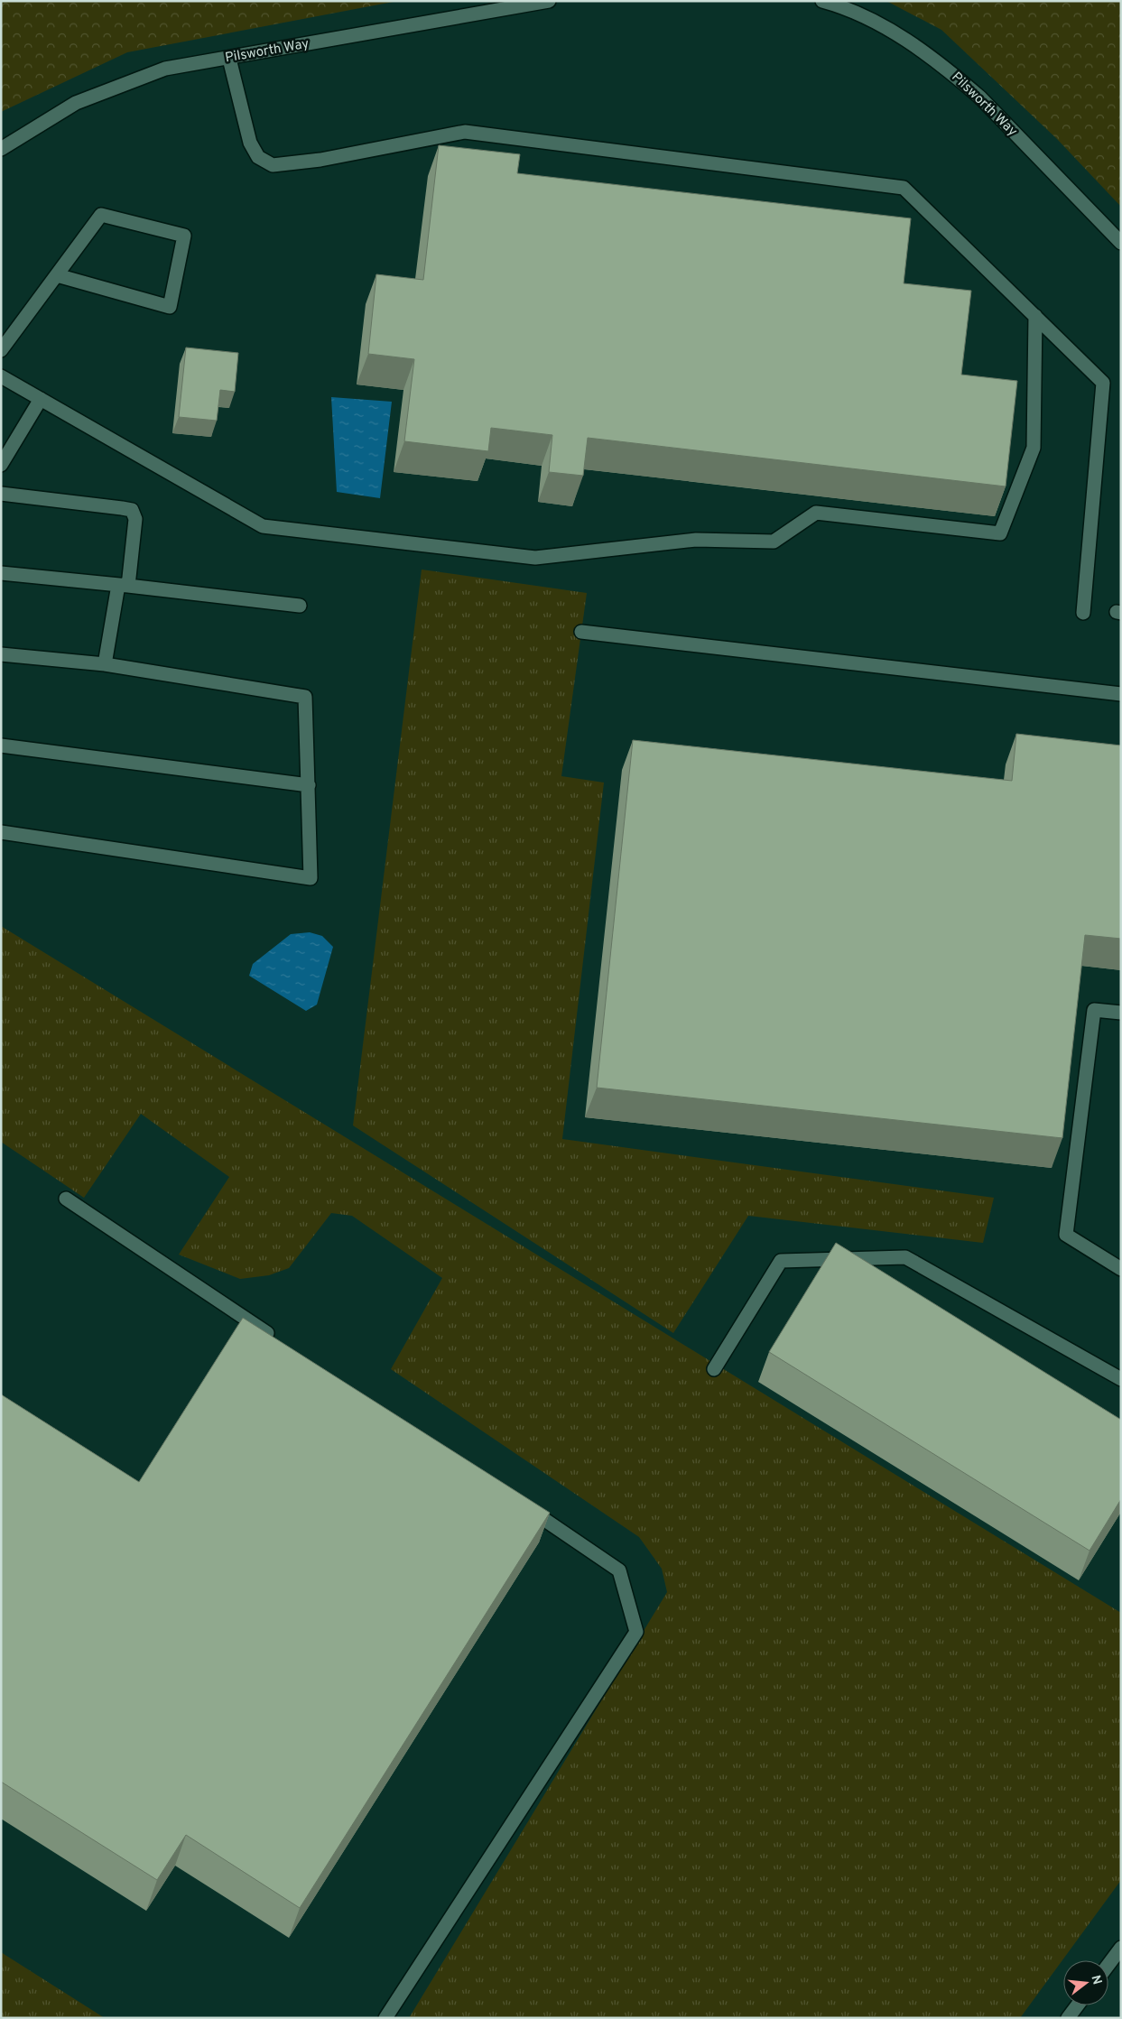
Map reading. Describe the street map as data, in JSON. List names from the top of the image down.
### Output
{
  "streets": {
    "street": ["Pilsworth Way"]
  },
  "north": "right"
}
